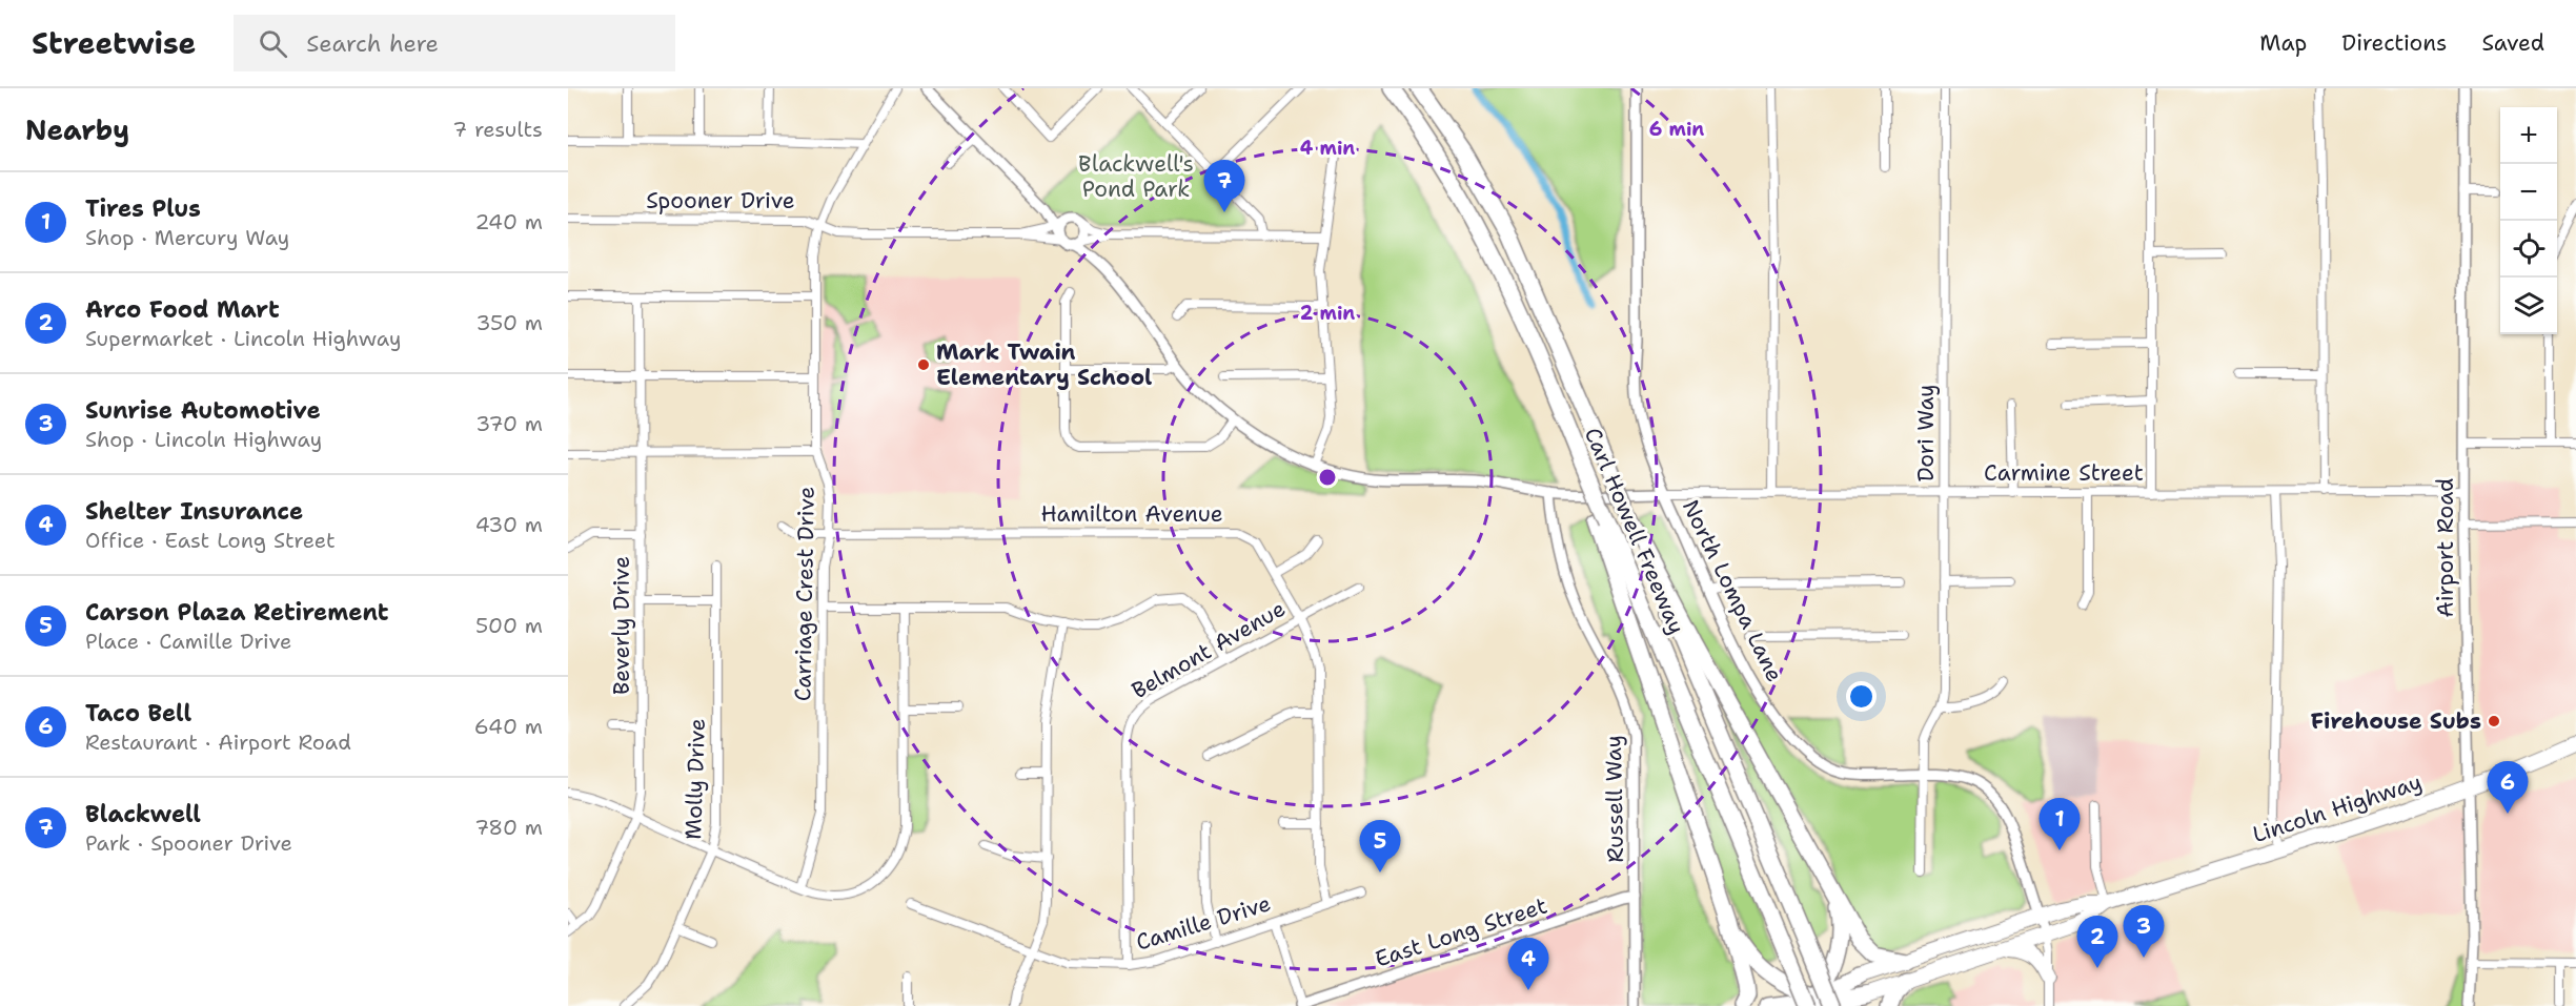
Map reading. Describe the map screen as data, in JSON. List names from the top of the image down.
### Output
{
  "streets": {
    "highway": ["Carl Howell Freeway", "Lincoln Highway"],
    "street": [
      "Spooner Drive",
      "Dori Way",
      "Carmine Street",
      "Hamilton Avenue",
      "Airport Road",
      "North Lompa Lane",
      "Carriage Crest Drive",
      "Beverly Drive",
      "Belmont Avenue",
      "Molly Drive",
      "Russell Way",
      "Camille Drive",
      "East Long Street"
    ]
  },
  "crossings": [
    ["Spooner Drive", "Carriage Crest Drive"],
    ["Dori Way", "Carmine Street"],
    ["Dori Way", "North Lompa Lane"],
    ["Carmine Street", "Airport Road"],
    ["Carmine Street", "North Lompa Lane"],
    ["Hamilton Avenue", "Carriage Crest Drive"],
    ["Hamilton Avenue", "Belmont Avenue"],
    ["Hamilton Avenue", "Camille Drive"],
    ["Airport Road", "Lincoln Highway"],
    ["North Lompa Lane", "Lincoln Highway"],
    ["Belmont Avenue", "Camille Drive"],
    ["Russell Way", "East Long Street"]
  ],
  "parks": ["Blackwell's Pond Park"],
  "places": ["Mark Twain Elementary School", "Firehouse Subs"],
  "page": {
    "header": "Streetwise",
    "search": "Search here",
    "nav": ["Map", "Directions", "Saved"],
    "heading": ["Nearby", "7 results"],
    "map_buttons": ["+", "−"],
    "pins": [
      "7",
      "6",
      "1",
      "5",
      "3",
      "2",
      "4"
    ],
    "list": [
      {
        "mark": "1",
        "name": "Tires Plus",
        "note": "Shop · Mercury Way",
        "value": "240 m"
      },
      {
        "mark": "2",
        "name": "Arco Food Mart",
        "note": "Supermarket · Lincoln Highway",
        "value": "350 m"
      },
      {
        "mark": "3",
        "name": "Sunrise Automotive",
        "note": "Shop · Lincoln Highway",
        "value": "370 m"
      },
      {
        "mark": "4",
        "name": "Shelter Insurance",
        "note": "Office · East Long Street",
        "value": "430 m"
      },
      {
        "mark": "5",
        "name": "Carson Plaza Retirement",
        "note": "Place · Camille Drive",
        "value": "500 m"
      },
      {
        "mark": "6",
        "name": "Taco Bell",
        "note": "Restaurant · Airport Road",
        "value": "640 m"
      },
      {
        "mark": "7",
        "name": "Blackwell",
        "note": "Park · Spooner Drive",
        "value": "780 m"
      }
    ]
  },
  "rings": ["6 min", "4 min", "2 min"]
}
